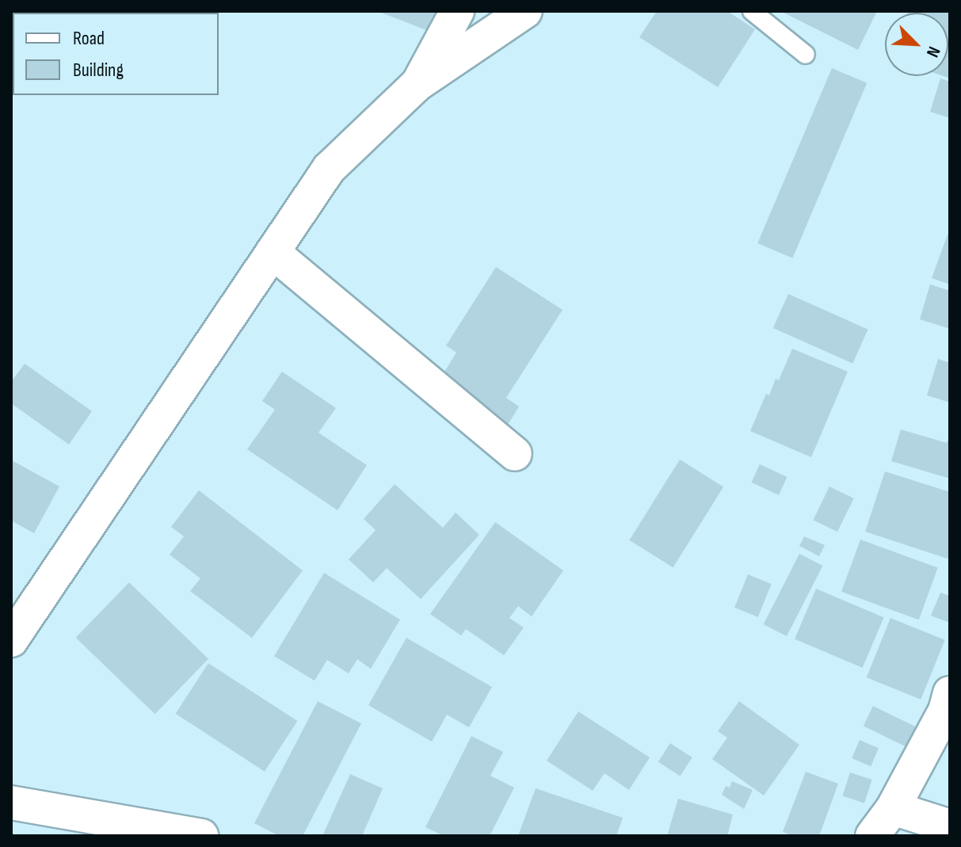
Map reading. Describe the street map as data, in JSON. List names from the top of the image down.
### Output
{
  "legend": ["Road", "Building"],
  "north": "bottom right"
}
